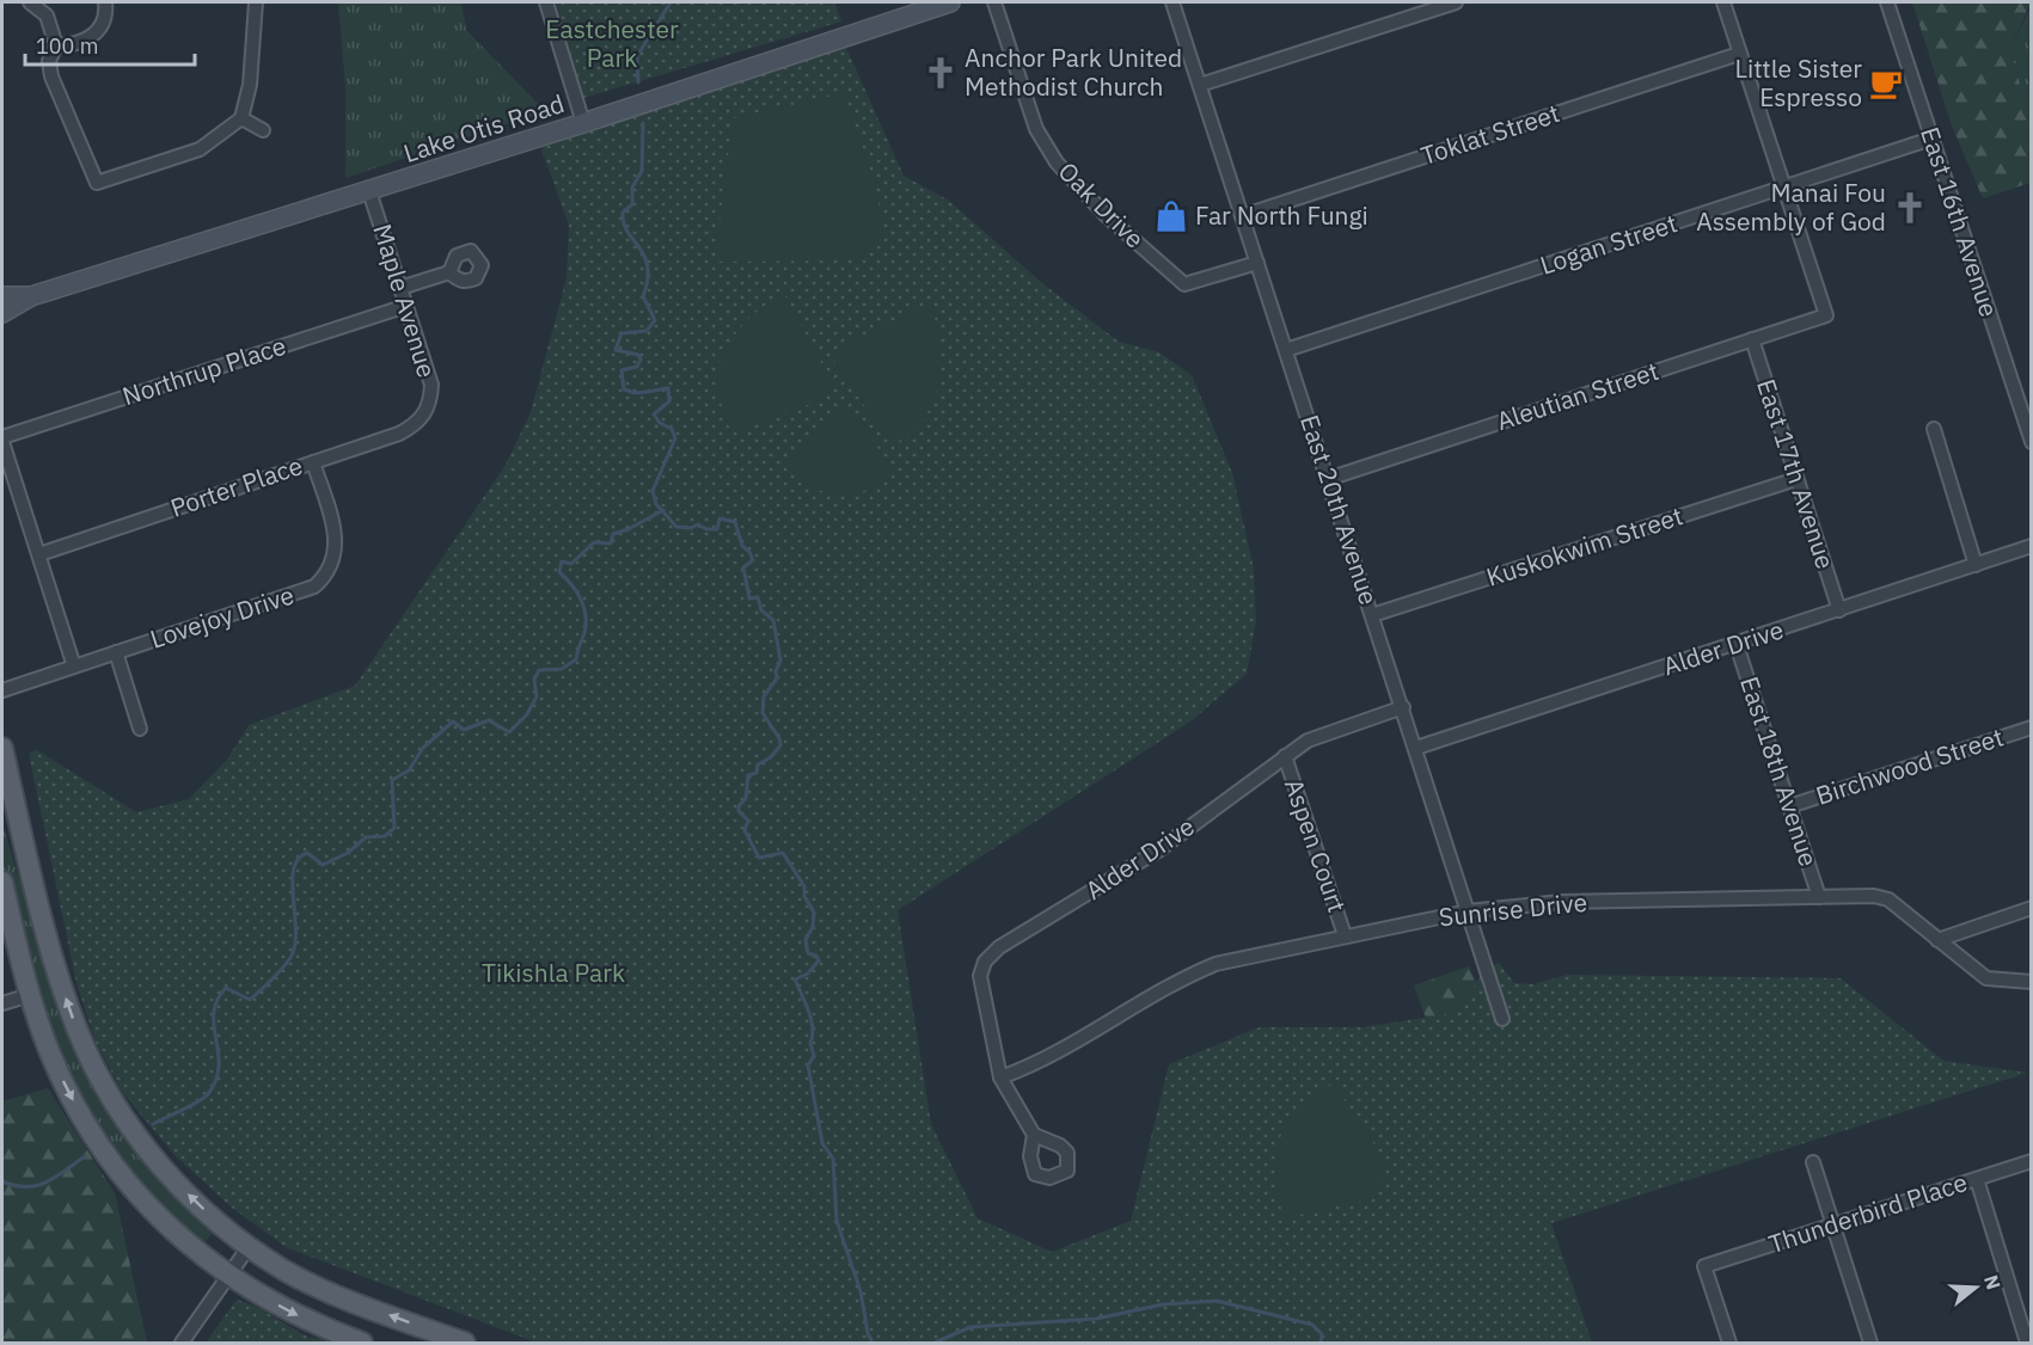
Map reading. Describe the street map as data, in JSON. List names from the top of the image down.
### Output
{
  "streets": {
    "main road": ["Lake Otis Road"],
    "street": [
      "Toklat Street",
      "Oak Drive",
      "East 16th Avenue",
      "Logan Street",
      "Maple Avenue",
      "Northrup Place",
      "Aleutian Street",
      "East 17th Avenue",
      "Porter Place",
      "East 20th Avenue",
      "Kuskokwim Street",
      "Lovejoy Drive",
      "Alder Drive",
      "Birchwood Street",
      "East 18th Avenue",
      "Aspen Court",
      "Sunrise Drive",
      "Thunderbird Place"
    ]
  },
  "crossings": [
    ["Lake Otis Road", "Maple Avenue"],
    ["Toklat Street", "East 20th Avenue"],
    ["Oak Drive", "East 20th Avenue"],
    ["East 16th Avenue", "Logan Street"],
    ["Logan Street", "Aleutian Street"],
    ["Logan Street", "East 20th Avenue"],
    ["Maple Avenue", "Northrup Place"],
    ["Maple Avenue", "Porter Place"],
    ["Aleutian Street", "East 17th Avenue"],
    ["Aleutian Street", "East 20th Avenue"],
    ["East 17th Avenue", "Kuskokwim Street"],
    ["East 17th Avenue", "Alder Drive"],
    ["Porter Place", "Lovejoy Drive"],
    ["East 20th Avenue", "Kuskokwim Street"],
    ["East 20th Avenue", "Alder Drive"],
    ["East 20th Avenue", "Sunrise Drive"],
    ["Alder Drive", "East 18th Avenue"],
    ["Alder Drive", "Aspen Court"],
    ["Alder Drive", "Sunrise Drive"],
    ["Birchwood Street", "East 18th Avenue"],
    ["East 18th Avenue", "Sunrise Drive"],
    ["Aspen Court", "Sunrise Drive"]
  ],
  "parks": ["Eastchester Park", "Tikishla Park"],
  "places": {
    "church": ["Anchor Park United Methodist Church", "Manai Fou Assembly of God"],
    "cafe": ["Little Sister Espresso"],
    "shop": ["Far North Fungi"]
  },
  "scale_bar": "100 m",
  "north": "right"
}
